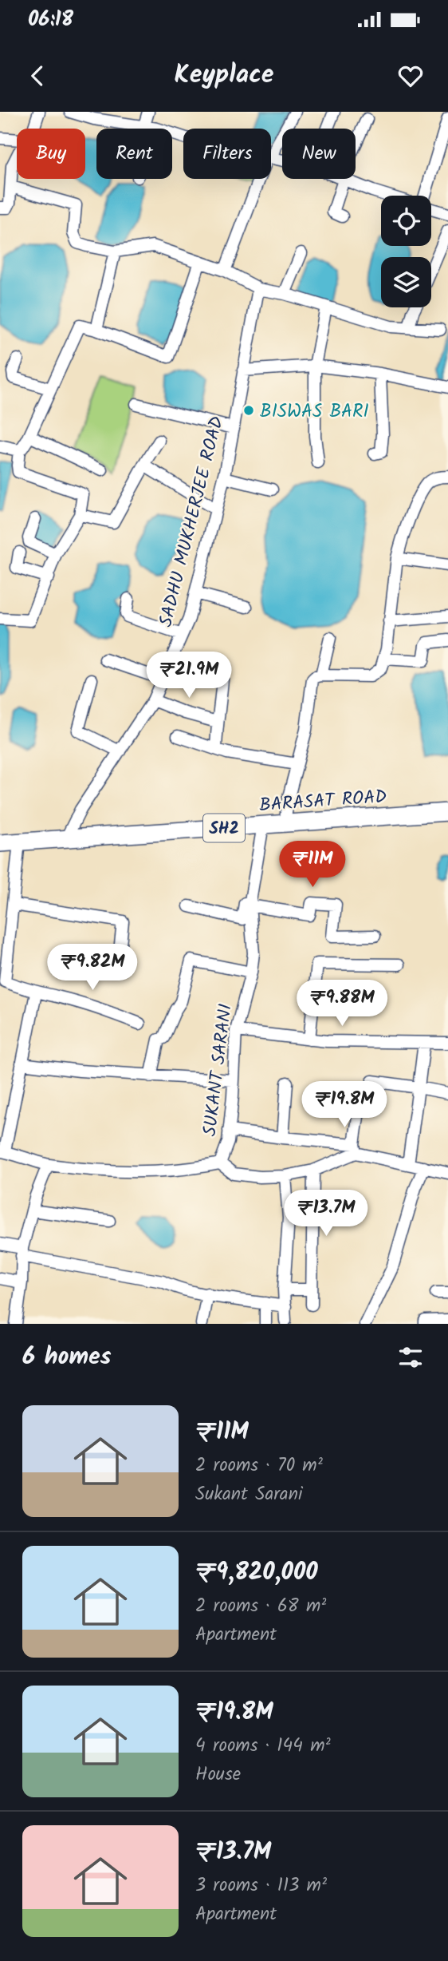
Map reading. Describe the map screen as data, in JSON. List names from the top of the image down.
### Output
{
  "streets": {
    "main road": ["BARASAT ROAD", "SH2"],
    "street": ["SADHU MUKHERJEE ROAD", "SUKANT SARANI"]
  },
  "crossings": [
    ["SADHU MUKHERJEE ROAD", "BARASAT ROAD"],
    ["BARASAT ROAD", "SUKANT SARANI"]
  ],
  "places": ["BISWAS BARI"],
  "page": {
    "status": "06:18",
    "header": "Keyplace",
    "chip": [
      "Buy",
      "Rent",
      "Filters",
      "New"
    ],
    "price": [
      "₹21.9M",
      "₹11M",
      "₹9.82M",
      "₹9.88M",
      "₹19.8M",
      "₹13.7M"
    ],
    "heading": "6 homes",
    "list": [
      {
        "name": "₹11M",
        "note": "2 rooms · 70 m² · Sukant Sarani"
      },
      {
        "name": "₹9,820,000",
        "note": "2 rooms · 68 m² · Apartment"
      },
      {
        "name": "₹19.8M",
        "note": "4 rooms · 144 m² · House"
      },
      {
        "name": "₹13.7M",
        "note": "3 rooms · 113 m² · Apartment"
      }
    ]
  }
}
